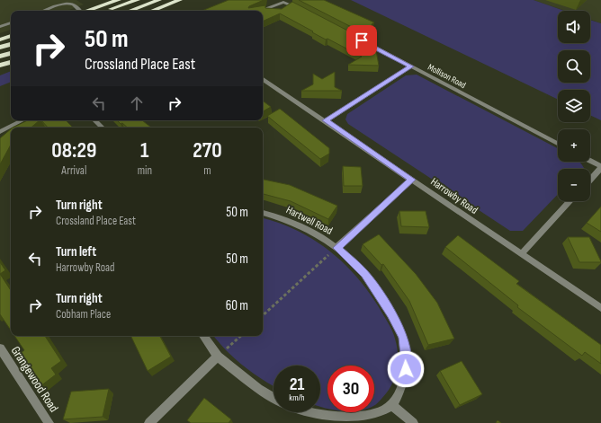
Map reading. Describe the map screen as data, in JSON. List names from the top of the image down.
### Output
{
  "streets": {
    "street": [
      "Mollison Road",
      "Harrowby Road",
      "Hartwell Road",
      "Grangewood Road"
    ]
  },
  "page": {
    "map_buttons": ["+", "−"],
    "turn": ["50 m", "Crossland Place East"],
    "eta": [
      "08:29",
      "Arrival",
      "1",
      "min",
      "270",
      "m"
    ],
    "list": [
      {
        "name": "Turn right",
        "note": "Crossland Place East",
        "value": "50 m"
      },
      {
        "name": "Turn left",
        "note": "Harrowby Road",
        "value": "50 m"
      },
      {
        "name": "Turn right",
        "note": "Cobham Place",
        "value": "60 m"
      }
    ],
    "speed": "21 km/h",
    "limit": "30"
  }
}
